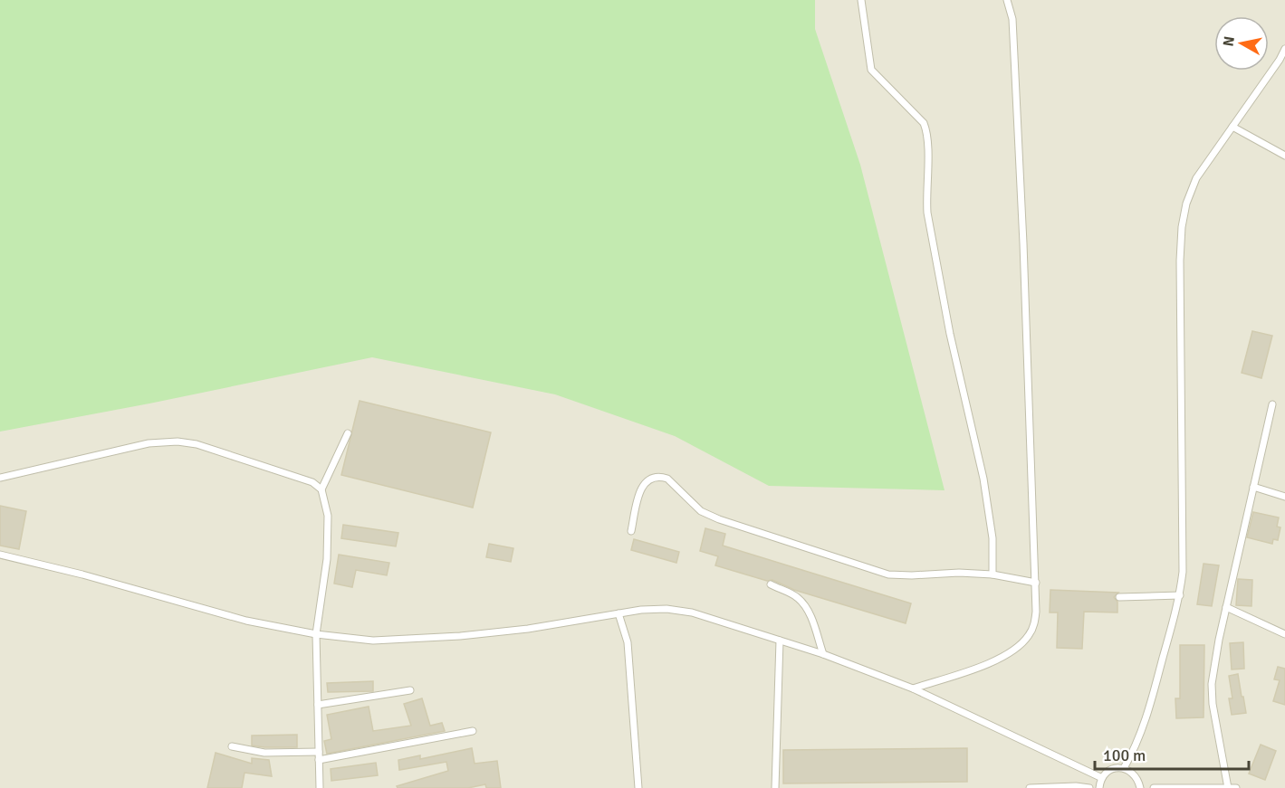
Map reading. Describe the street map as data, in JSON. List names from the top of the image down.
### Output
{
  "scale_bar": "100 m",
  "north": "left"
}
